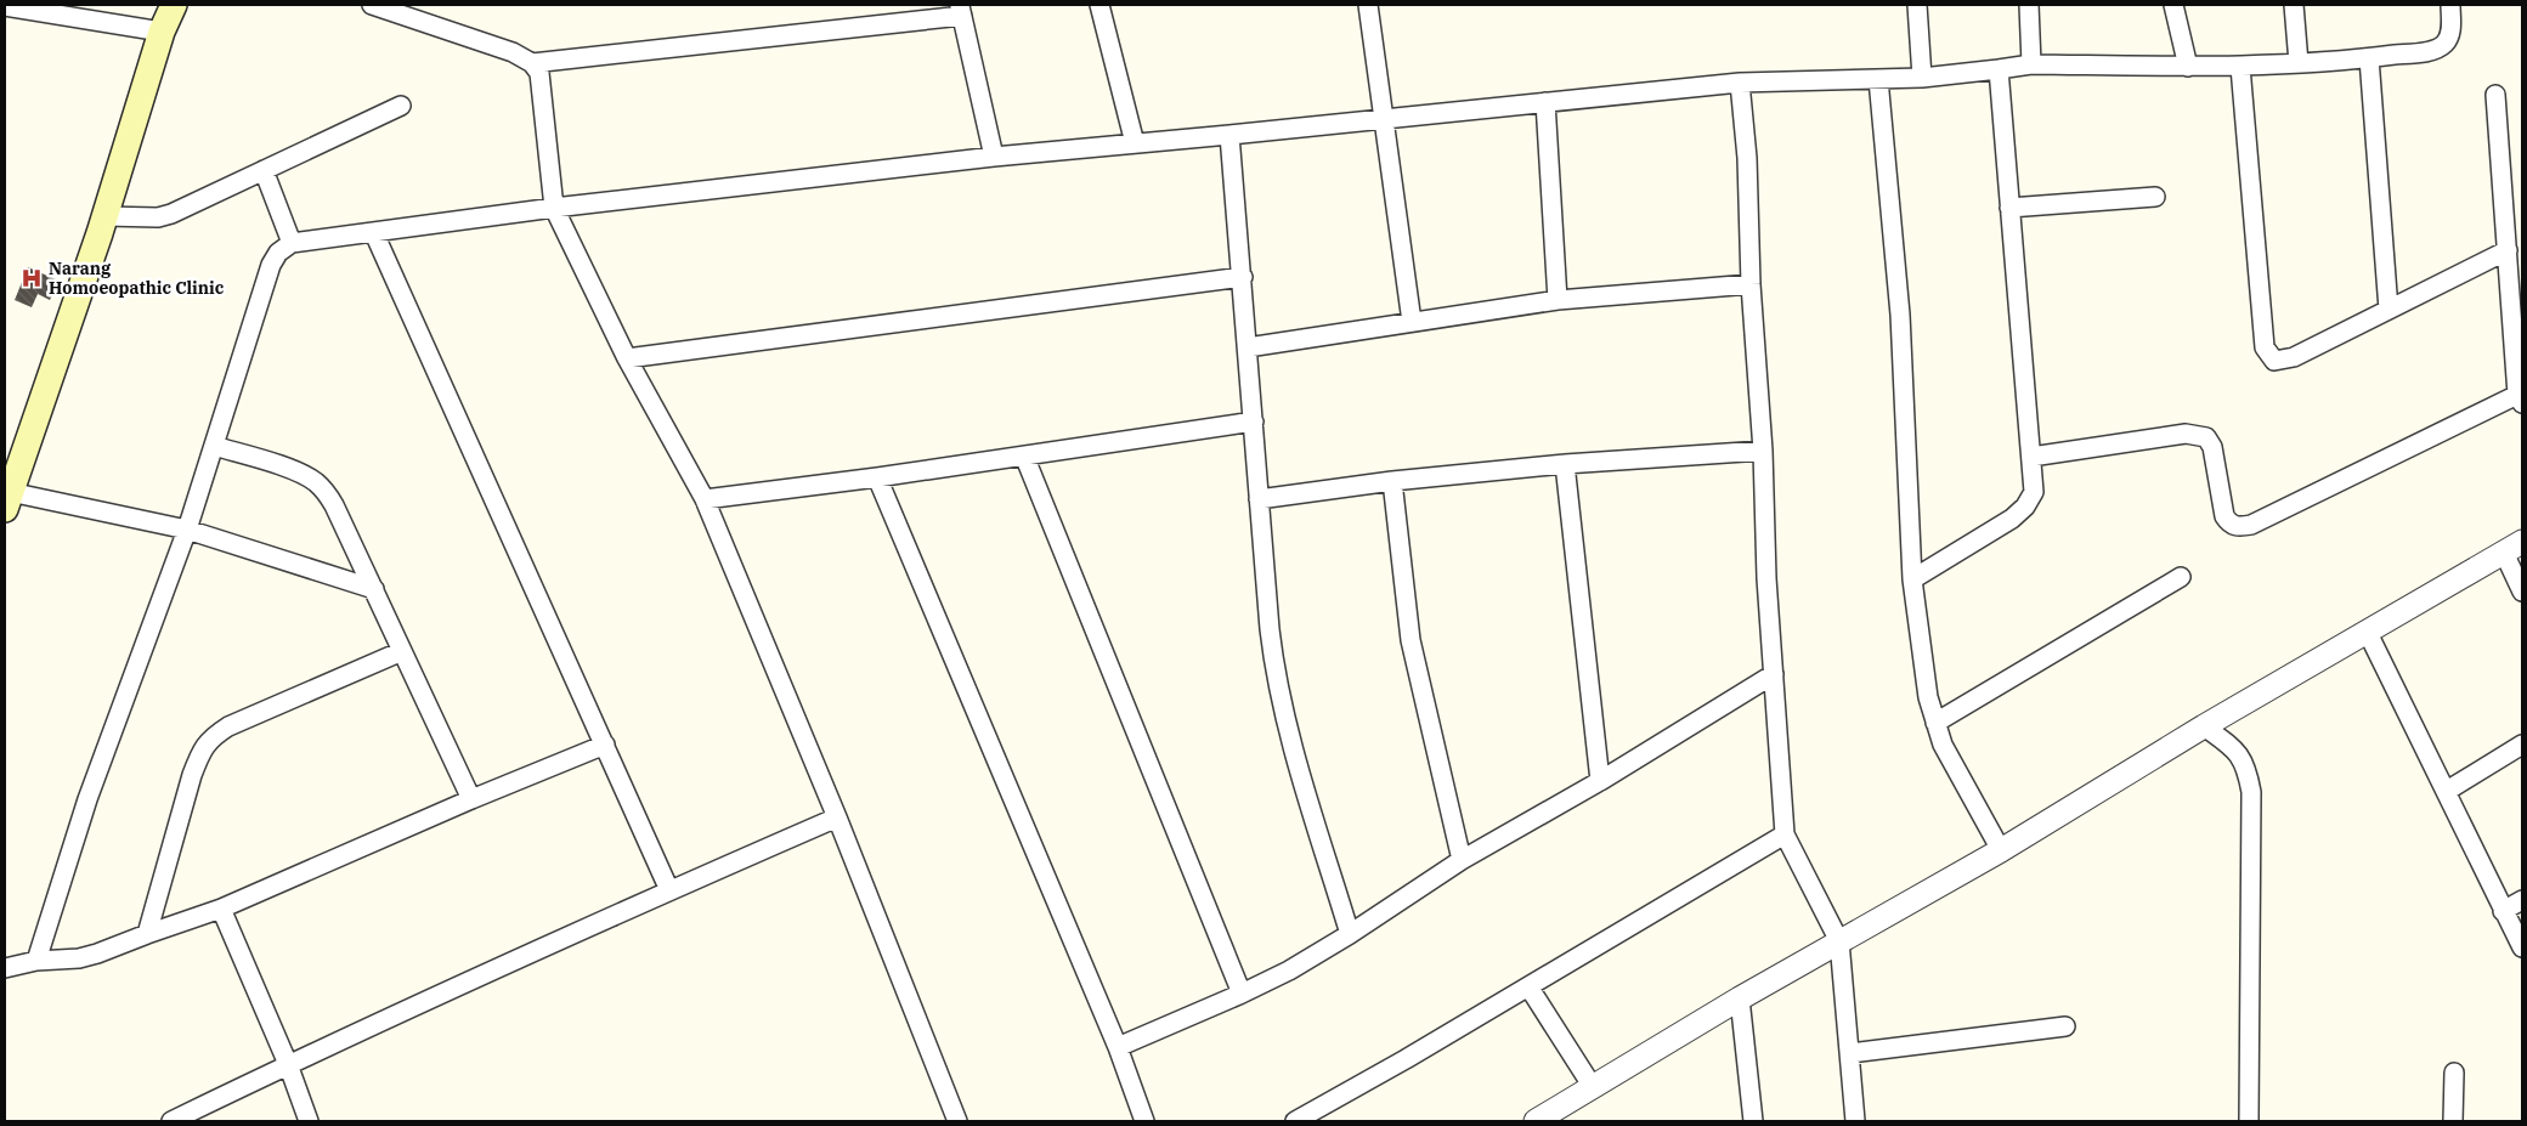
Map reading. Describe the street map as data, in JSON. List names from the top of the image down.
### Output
{
  "places": {
    "hospital": ["Narang Homoeopathic Clinic"]
  }
}
